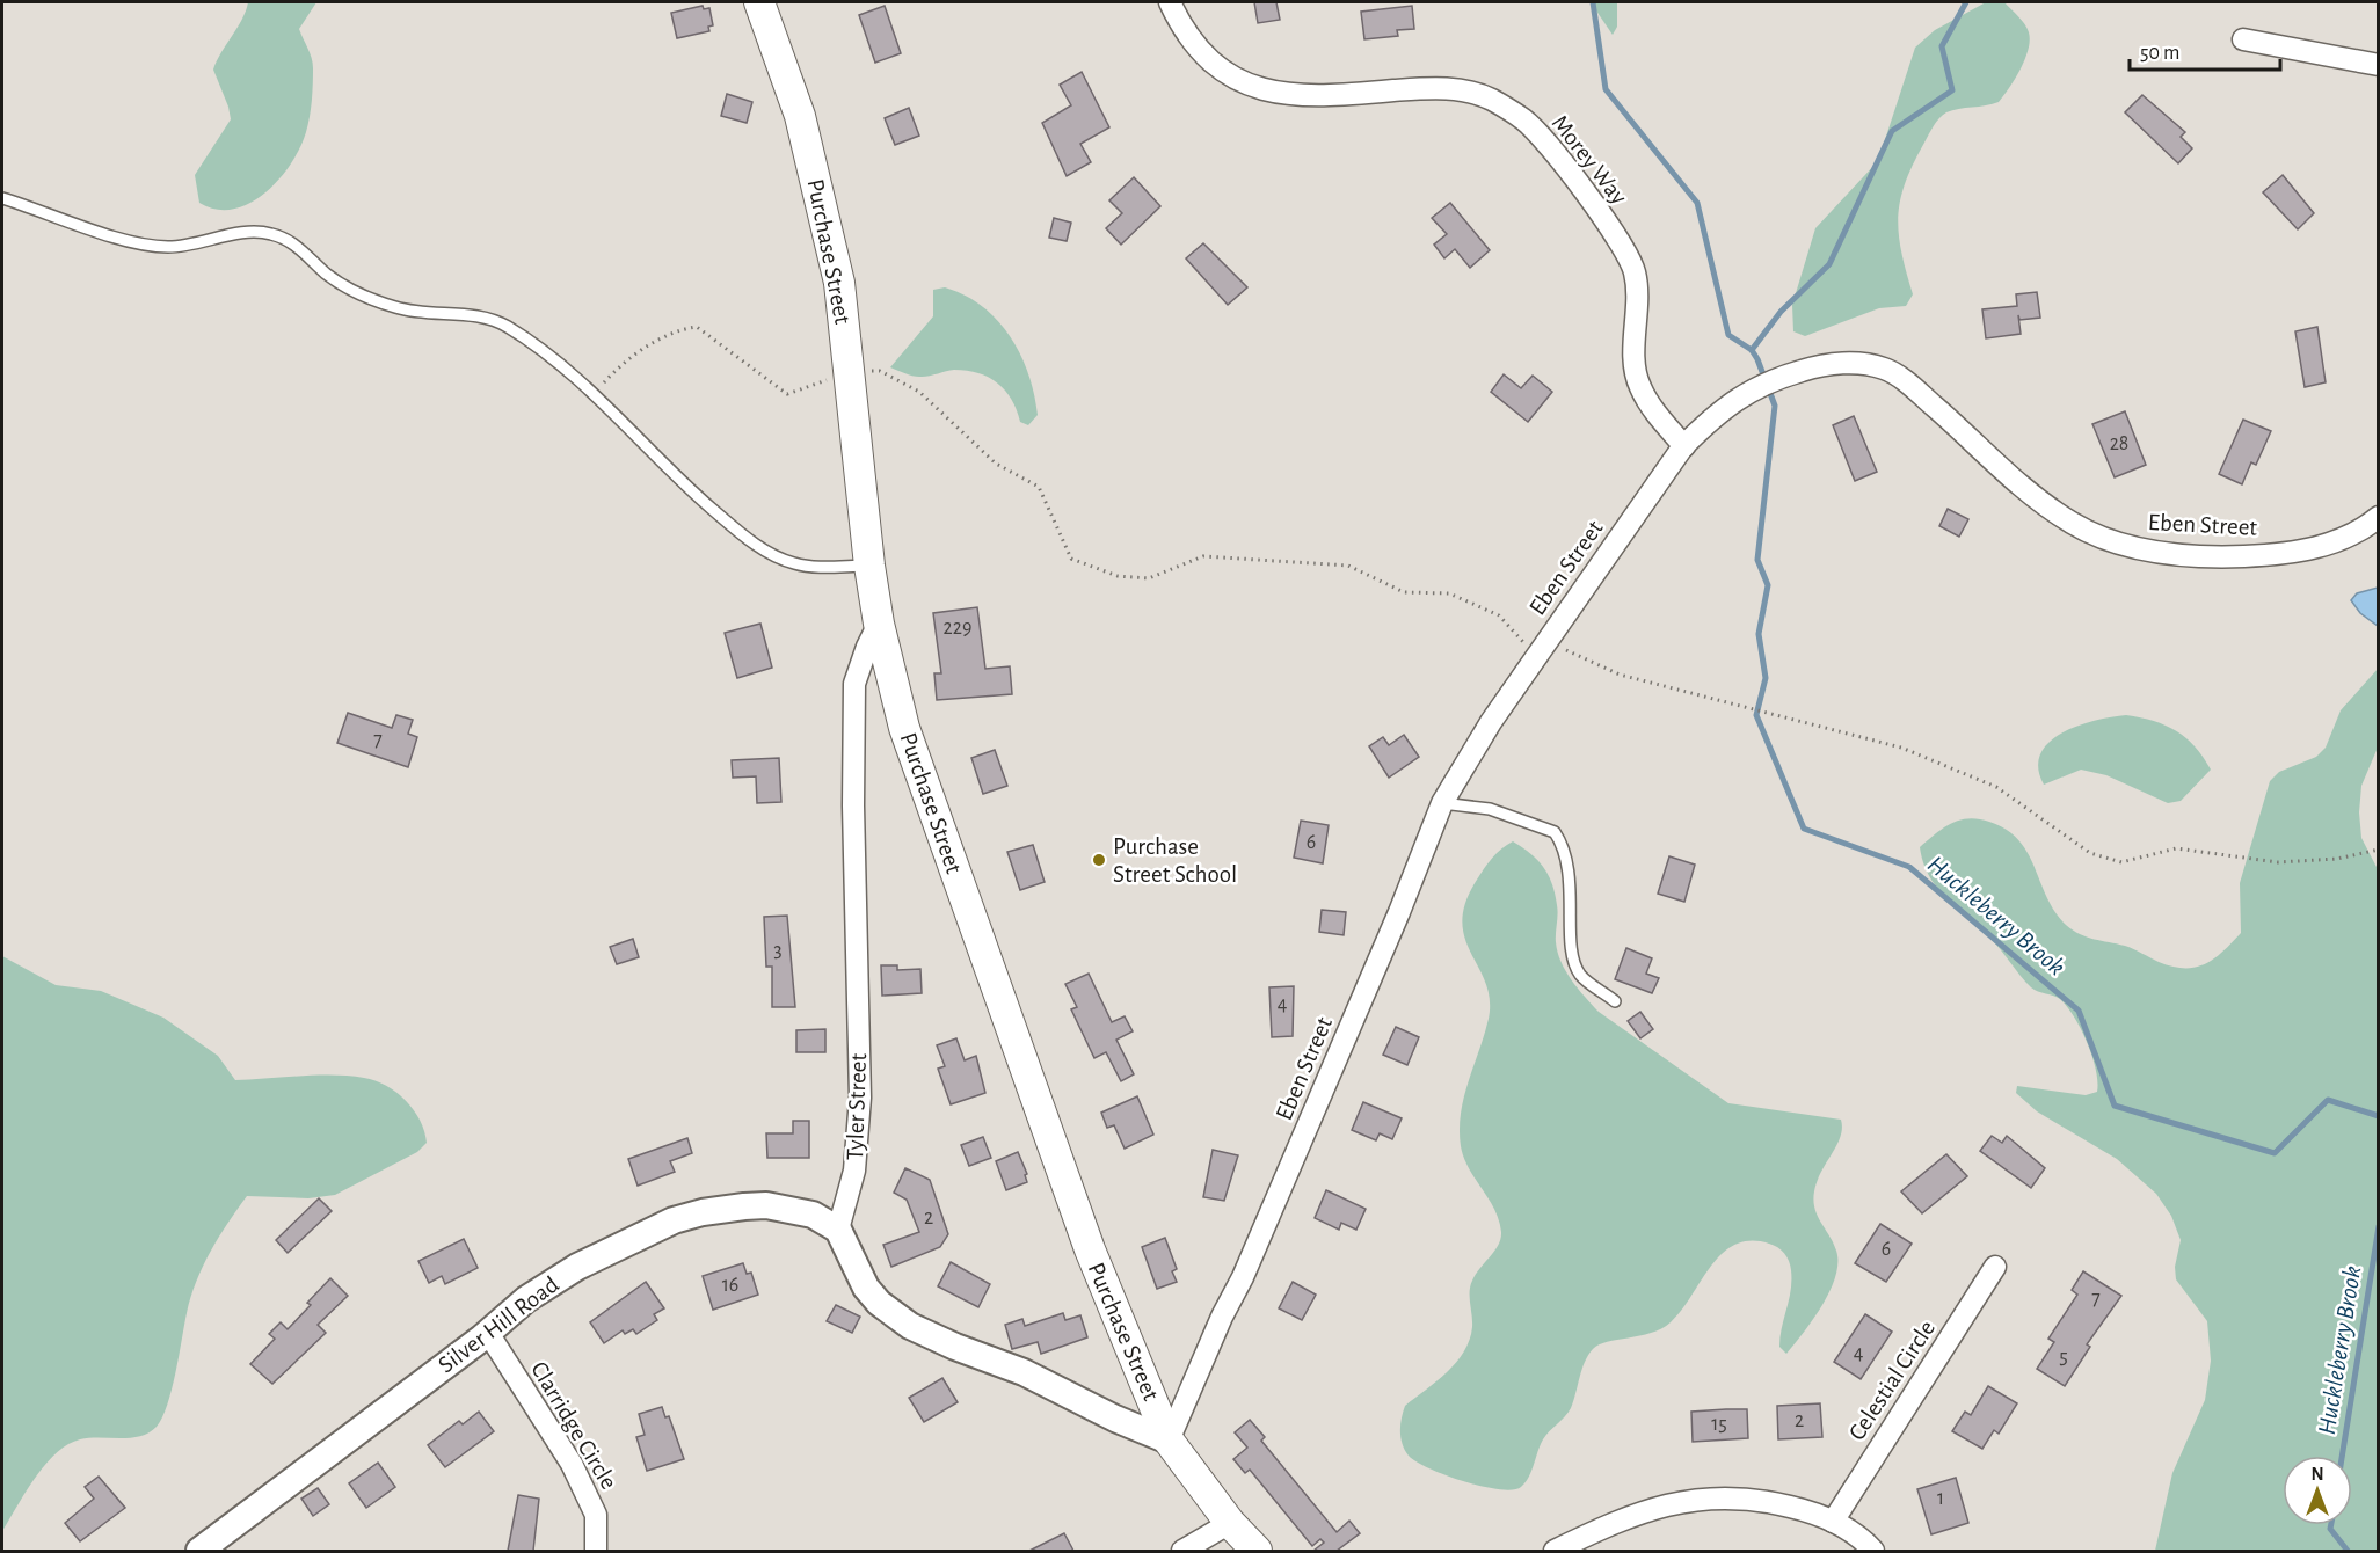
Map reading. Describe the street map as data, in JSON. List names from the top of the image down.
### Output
{
  "streets": {
    "main road": ["Purchase Street"],
    "street": [
      "Morey Way",
      "Eben Street",
      "Tyler Street",
      "Silver Hill Road",
      "Celestial Circle",
      "Clarridge Circle"
    ]
  },
  "crossings": [
    ["Morey Way", "Eben Street"],
    ["Purchase Street", "Eben Street"],
    ["Purchase Street", "Tyler Street"],
    ["Tyler Street", "Silver Hill Road"],
    ["Silver Hill Road", "Clarridge Circle"]
  ],
  "water": ["Huckleberry Brook"],
  "places": ["Purchase Street School"],
  "house_numbers": [
    "28",
    "229",
    "7",
    "6",
    "3",
    "4",
    "2",
    "6",
    "16",
    "7",
    "4",
    "5",
    "2",
    "15",
    "1"
  ],
  "scale_bar": "50 m",
  "north": "top"
}
